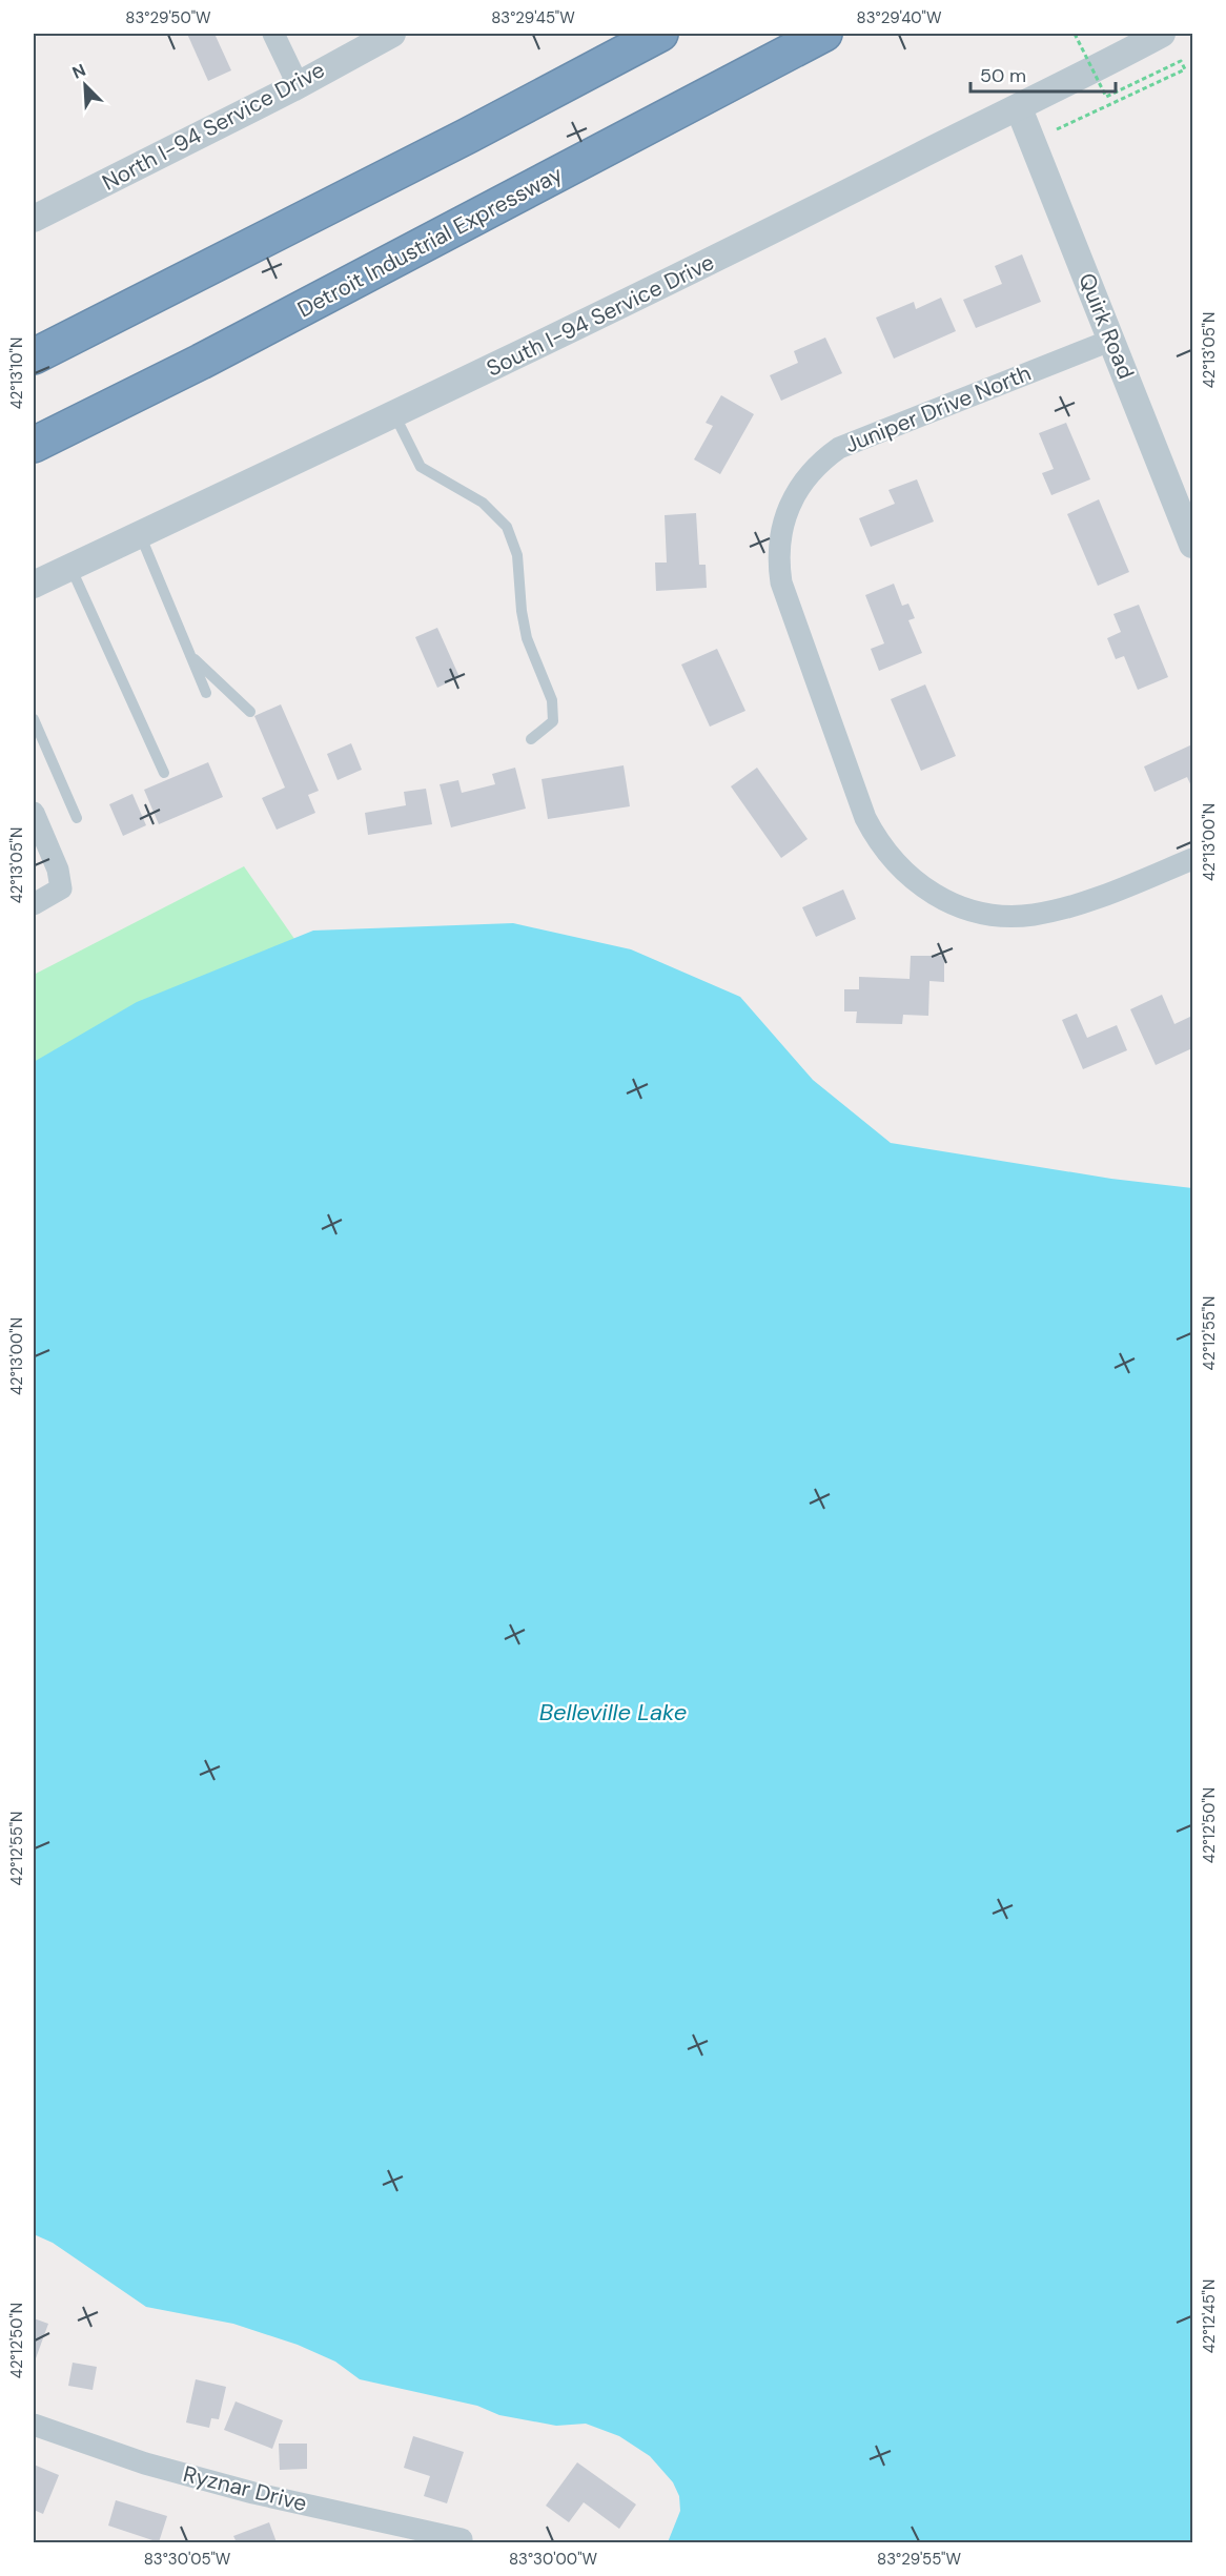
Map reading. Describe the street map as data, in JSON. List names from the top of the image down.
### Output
{
  "streets": {
    "highway": ["Detroit Industrial Expressway"],
    "street": [
      "North I-94 Service Drive",
      "South I-94 Service Drive",
      "Quirk Road",
      "Juniper Drive North",
      "Ryznar Drive"
    ]
  },
  "crossings": [
    ["South I-94 Service Drive", "Quirk Road"],
    ["Quirk Road", "Juniper Drive North"]
  ],
  "water": ["Belleville Lake"],
  "scale_bar": "50 m",
  "north": "top left",
  "coordinates": [
    "83°29'50\"W",
    "83°29'45\"W",
    "83°29'40\"W",
    "42°13'05\"N",
    "42°13'10\"N",
    "42°13'00\"N",
    "42°12'55\"N",
    "42°12'50\"N",
    "42°12'45\"N",
    "83°30'05\"W",
    "83°30'00\"W",
    "83°29'55\"W"
  ]
}
